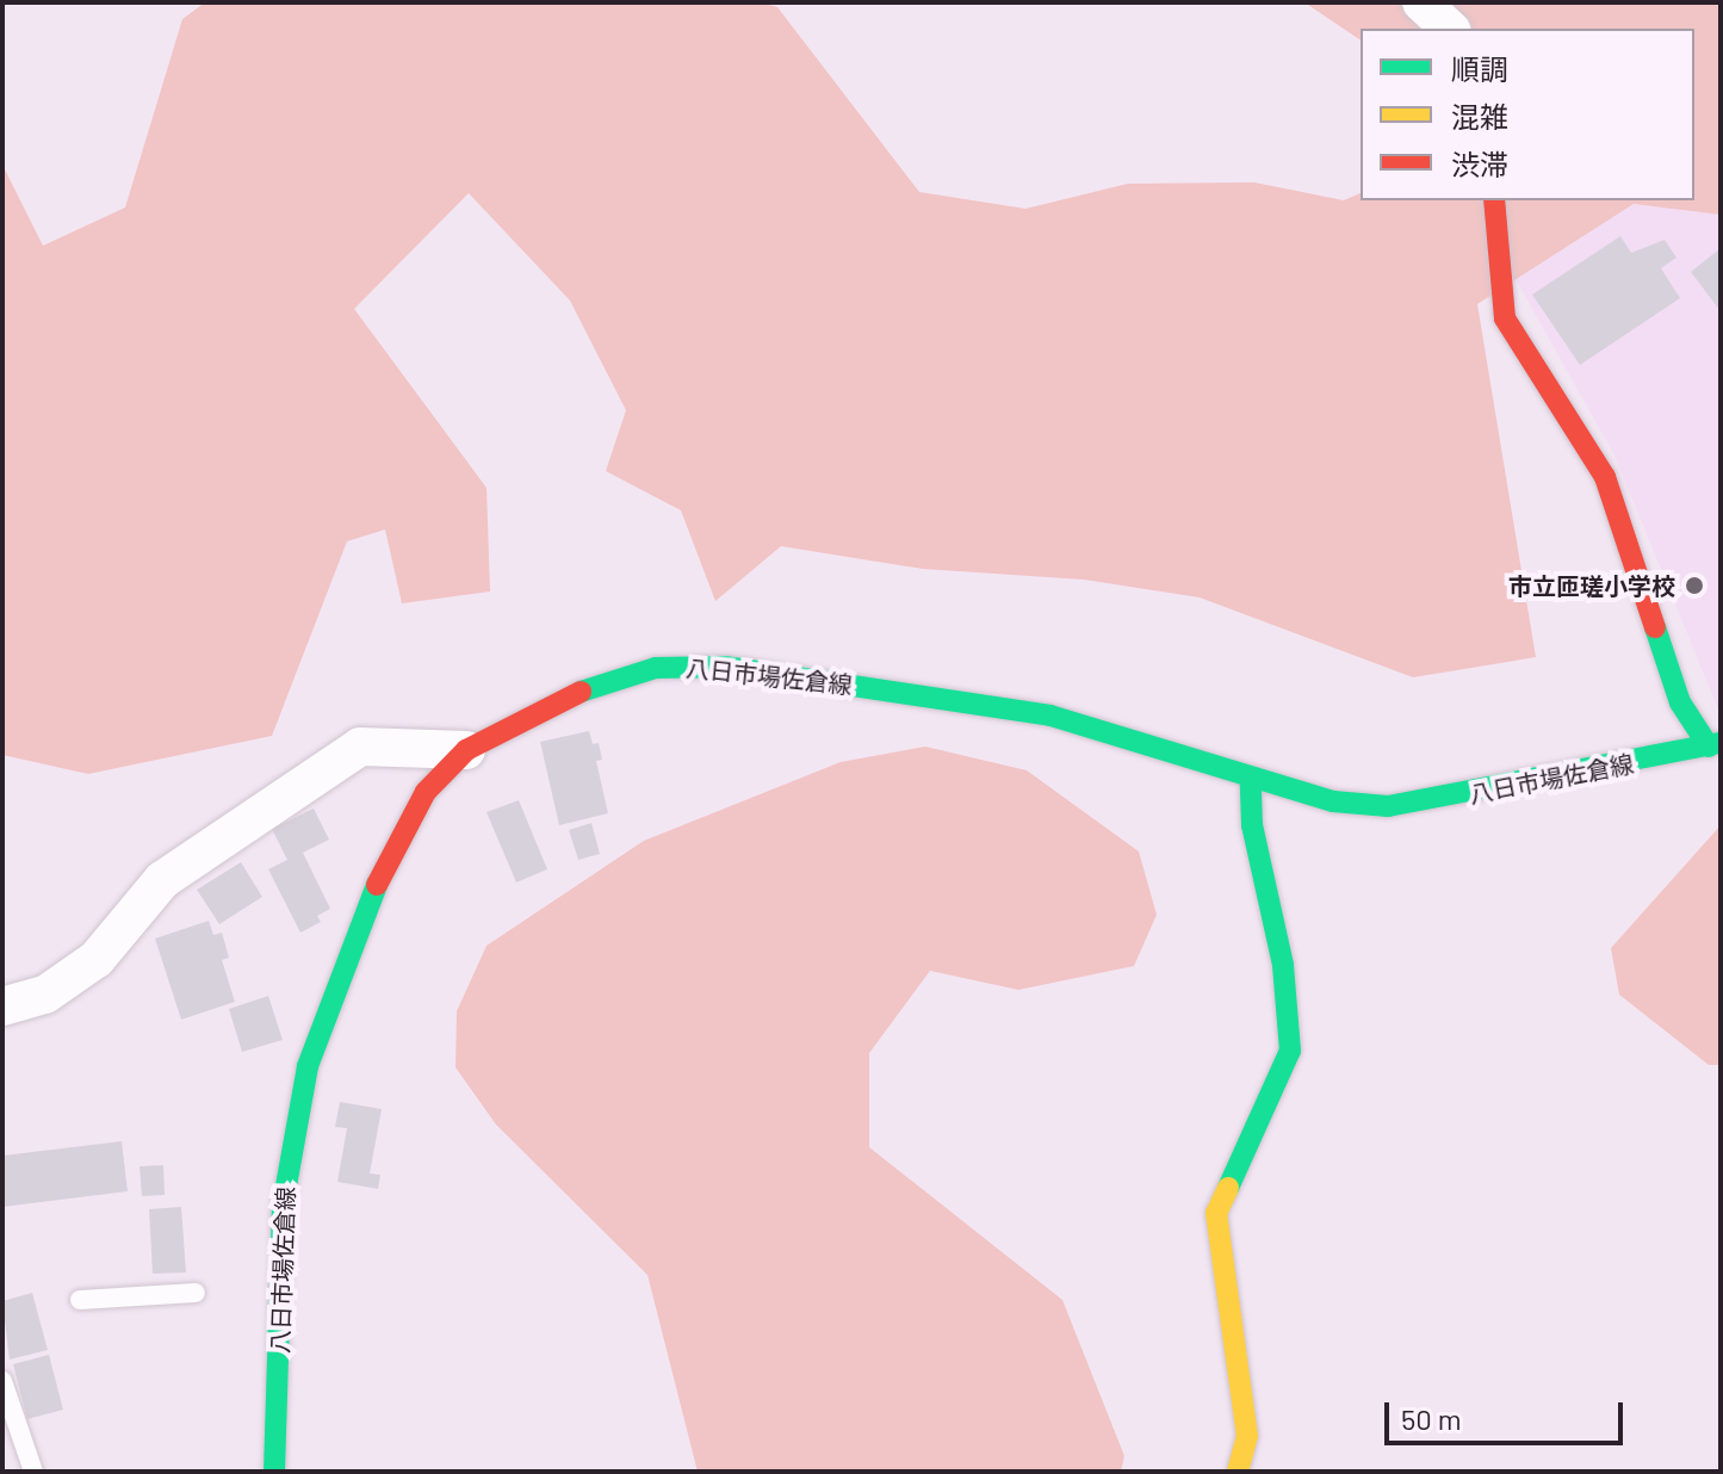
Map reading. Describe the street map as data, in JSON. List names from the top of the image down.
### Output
{
  "streets": {
    "main road": ["八日市場佐倉線"]
  },
  "places": ["市立匝瑳小学校"],
  "legend": ["順調", "混雑", "渋滞"],
  "scale_bar": "50 m"
}
